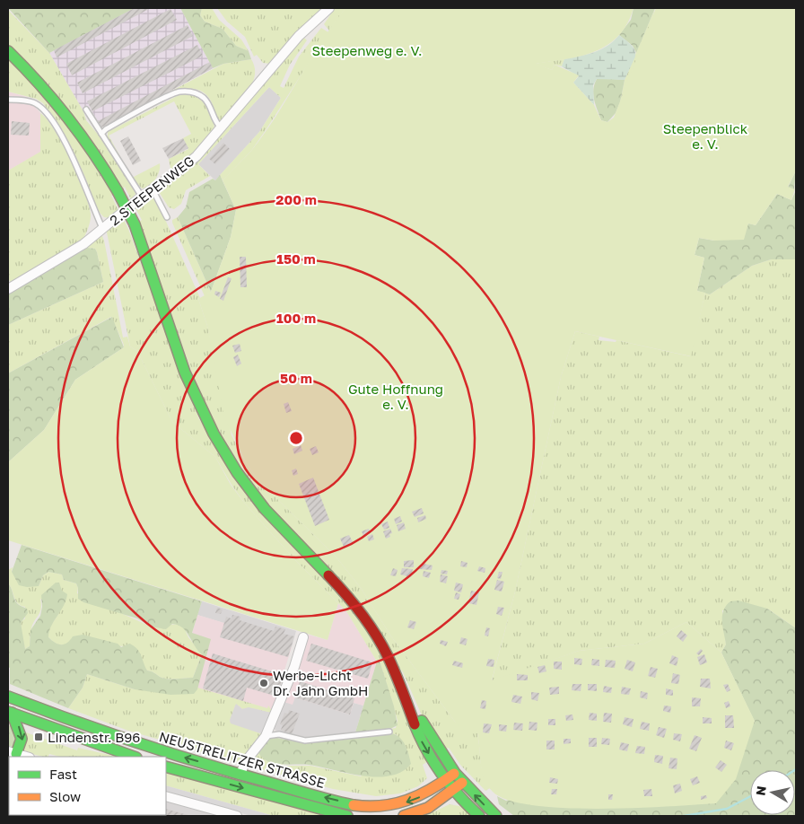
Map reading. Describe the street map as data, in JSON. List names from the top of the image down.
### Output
{
  "streets": {
    "main road": ["NEUSTRELITZER STRASSE"],
    "street": ["2.STEEPENWEG"]
  },
  "parks": ["Steepenweg e. V.", "Steepenblick e. V.", "Gute Hoffnung e. V."],
  "places": {
    "other": ["Werbe-Licht Dr. Jahn GmbH"],
    "transit": ["Lindenstr. B96"]
  },
  "legend": ["Fast", "Slow"],
  "north": "left",
  "rings": [
    "200 m",
    "150 m",
    "100 m",
    "50 m"
  ]
}
